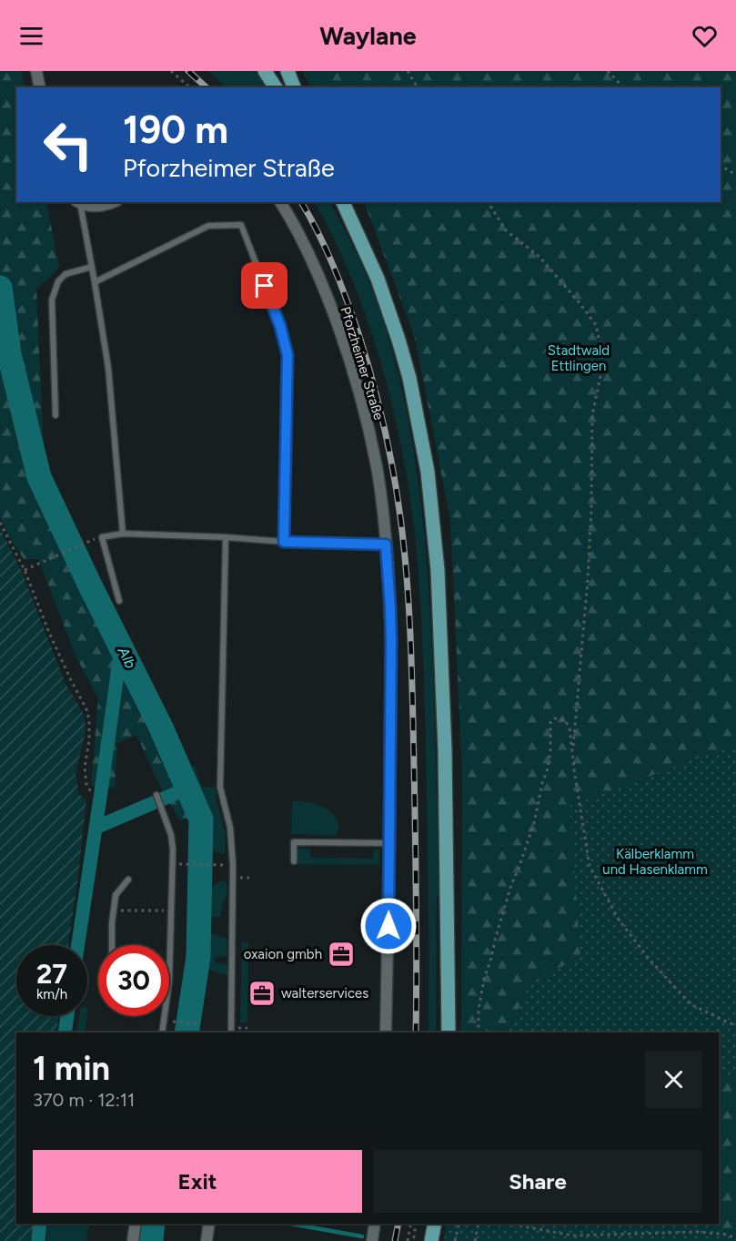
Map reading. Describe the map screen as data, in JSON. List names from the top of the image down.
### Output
{
  "streets": {
    "street": ["Pforzheimer Straße"]
  },
  "water": ["Alb"],
  "parks": ["Stadtwald Ettlingen", "Kälberklamm und Hasenklamm"],
  "places": {
    "office": ["oxaion gmbh", "walterservices"]
  },
  "page": {
    "header": "Waylane",
    "turn": ["190 m", "Pforzheimer Straße"],
    "speed": "27 km/h",
    "limit": "30",
    "heading": ["1 min", "370 m · 12:11"],
    "buttons": ["Exit", "Share"]
  }
}
